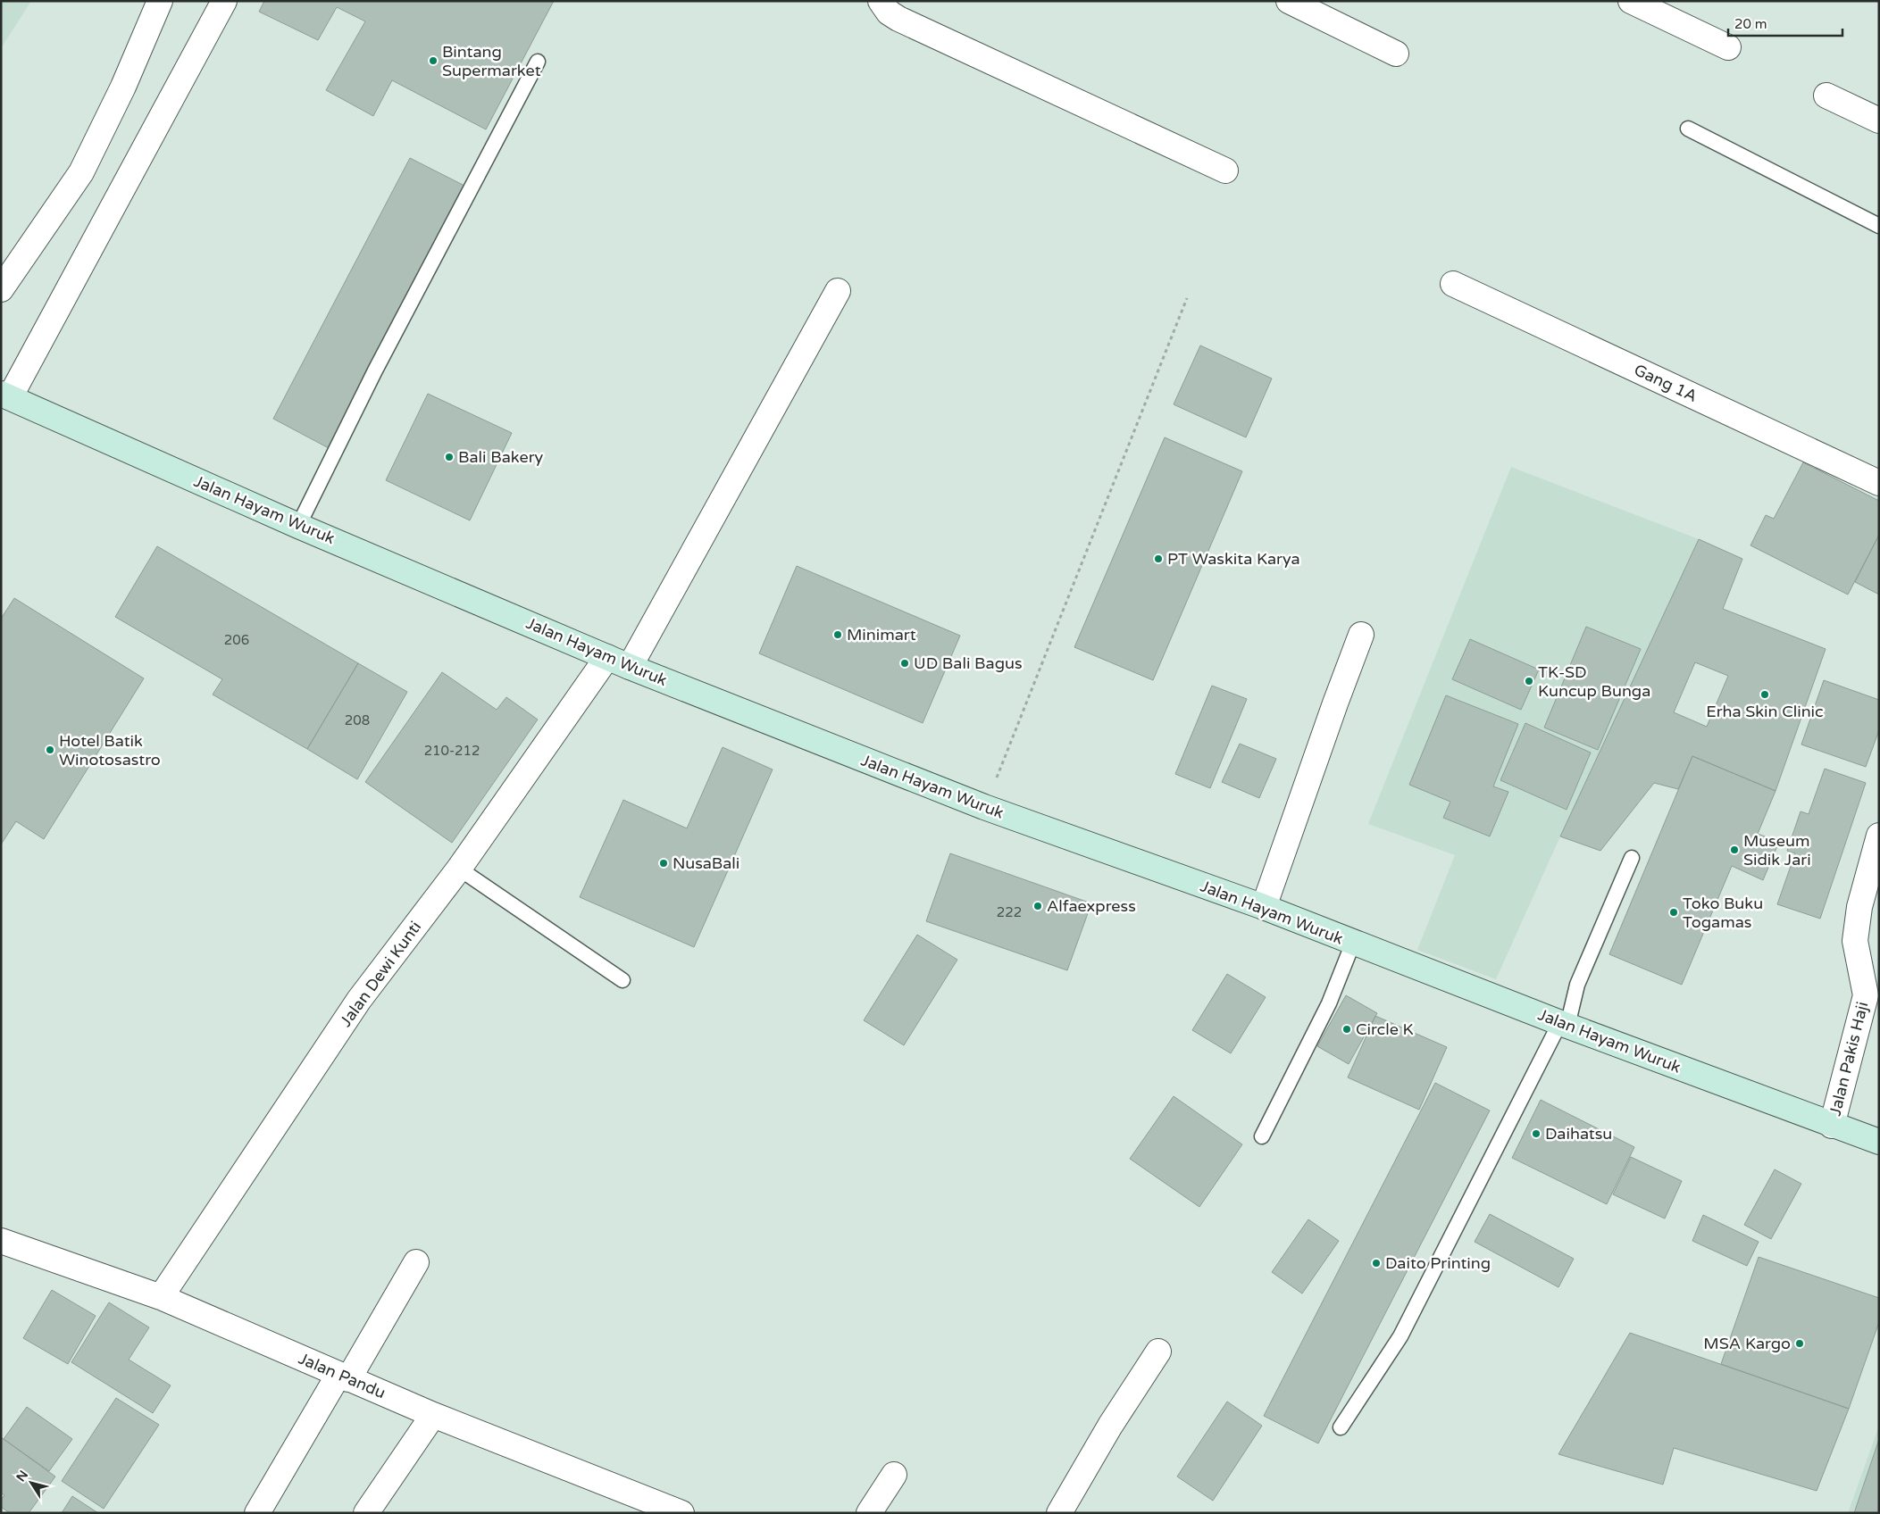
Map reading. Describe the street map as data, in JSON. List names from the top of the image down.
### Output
{
  "streets": {
    "main road": ["Jalan Hayam Wuruk"],
    "street": [
      "Gang 1A",
      "Jalan Dewi Kunti",
      "Jalan Pakis Haji",
      "Jalan Pandu"
    ]
  },
  "crossings": [
    ["Jalan Hayam Wuruk", "Jalan Dewi Kunti"],
    ["Jalan Hayam Wuruk", "Jalan Pakis Haji"],
    ["Jalan Dewi Kunti", "Jalan Pandu"]
  ],
  "places": [
    "Bintang Supermarket",
    "Bali Bakery",
    "PT Waskita Karya",
    "Minimart",
    "UD Bali Bagus",
    "TK-SD Kuncup Bunga",
    "Erha Skin Clinic",
    "Hotel Batik Winotosastro",
    "Museum Sidik Jari",
    "NusaBali",
    "Alfaexpress",
    "Toko Buku Togamas",
    "Circle K",
    "Daihatsu",
    "Daito Printing",
    "MSA Kargo"
  ],
  "house_numbers": [
    "206",
    "208",
    "210-212",
    "222"
  ],
  "scale_bar": "20 m",
  "north": "top left"
}
